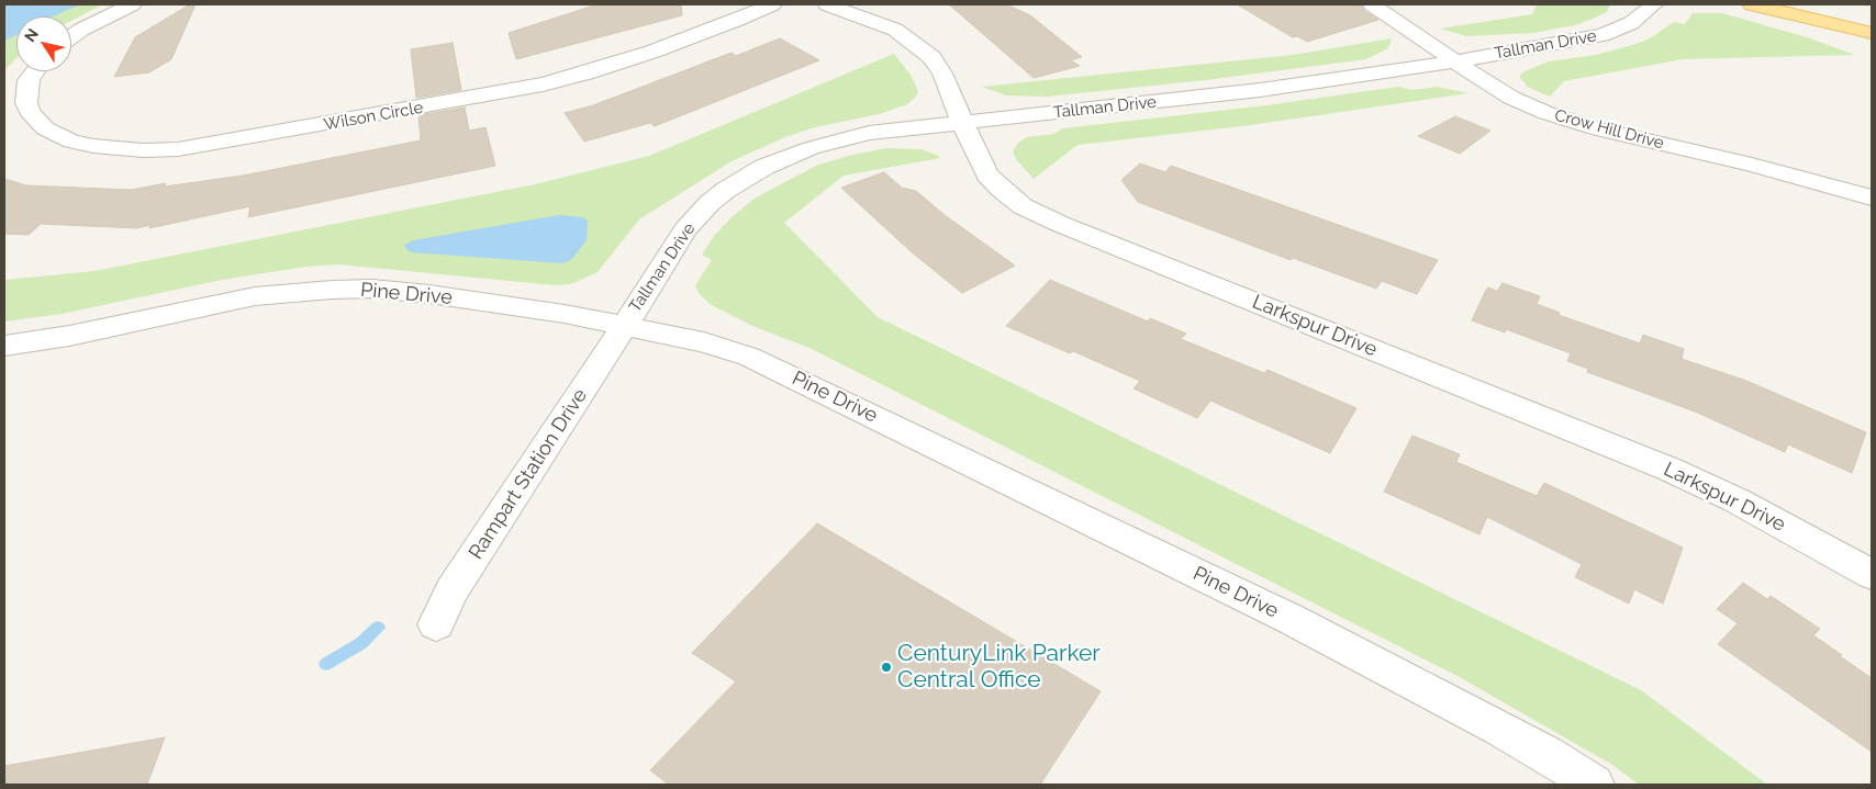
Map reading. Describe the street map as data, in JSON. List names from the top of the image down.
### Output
{
  "streets": {
    "street": [
      "Tallman Drive",
      "Wilson Circle",
      "Crow Hill Drive",
      "Pine Drive",
      "Larkspur Drive",
      "Rampart Station Drive"
    ]
  },
  "crossings": [
    ["Tallman Drive", "Crow Hill Drive"],
    ["Tallman Drive", "Pine Drive"],
    ["Tallman Drive", "Larkspur Drive"],
    ["Tallman Drive", "Rampart Station Drive"],
    ["Pine Drive", "Rampart Station Drive"]
  ],
  "places": ["CenturyLink Parker Central Office"],
  "north": "top left"
}
